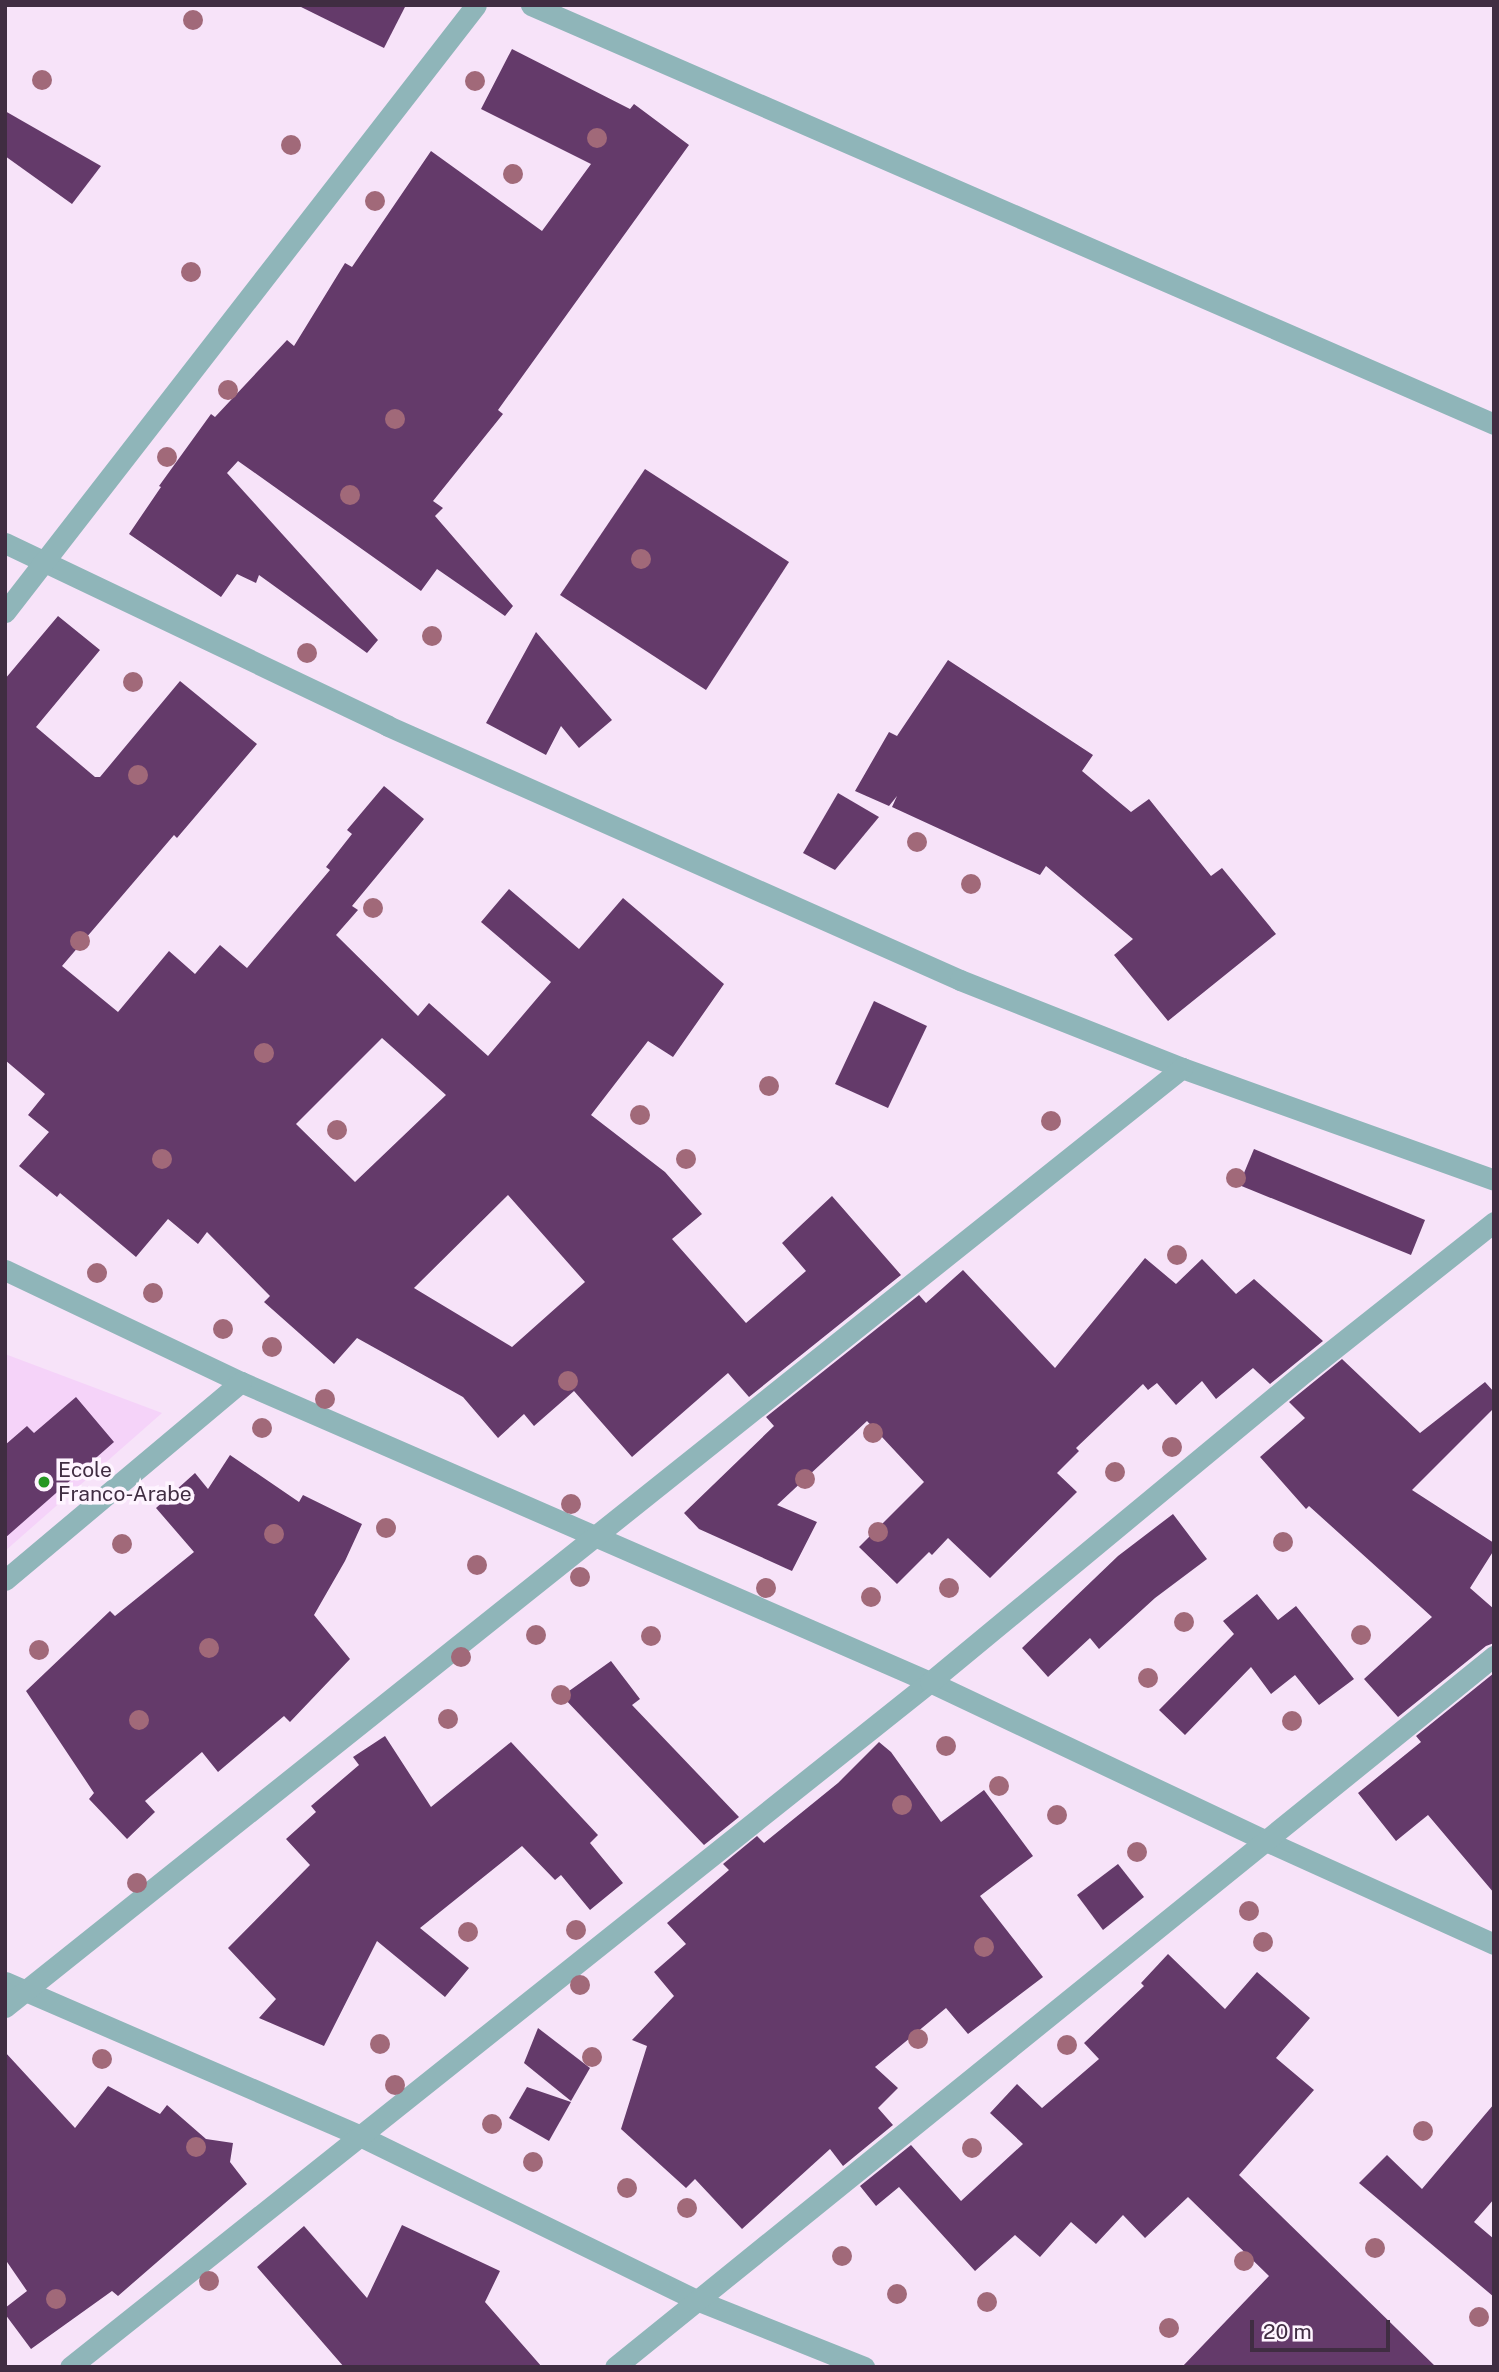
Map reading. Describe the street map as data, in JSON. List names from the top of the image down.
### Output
{
  "places": ["Ecole Franco-Arabe"],
  "scale_bar": "20 m"
}
